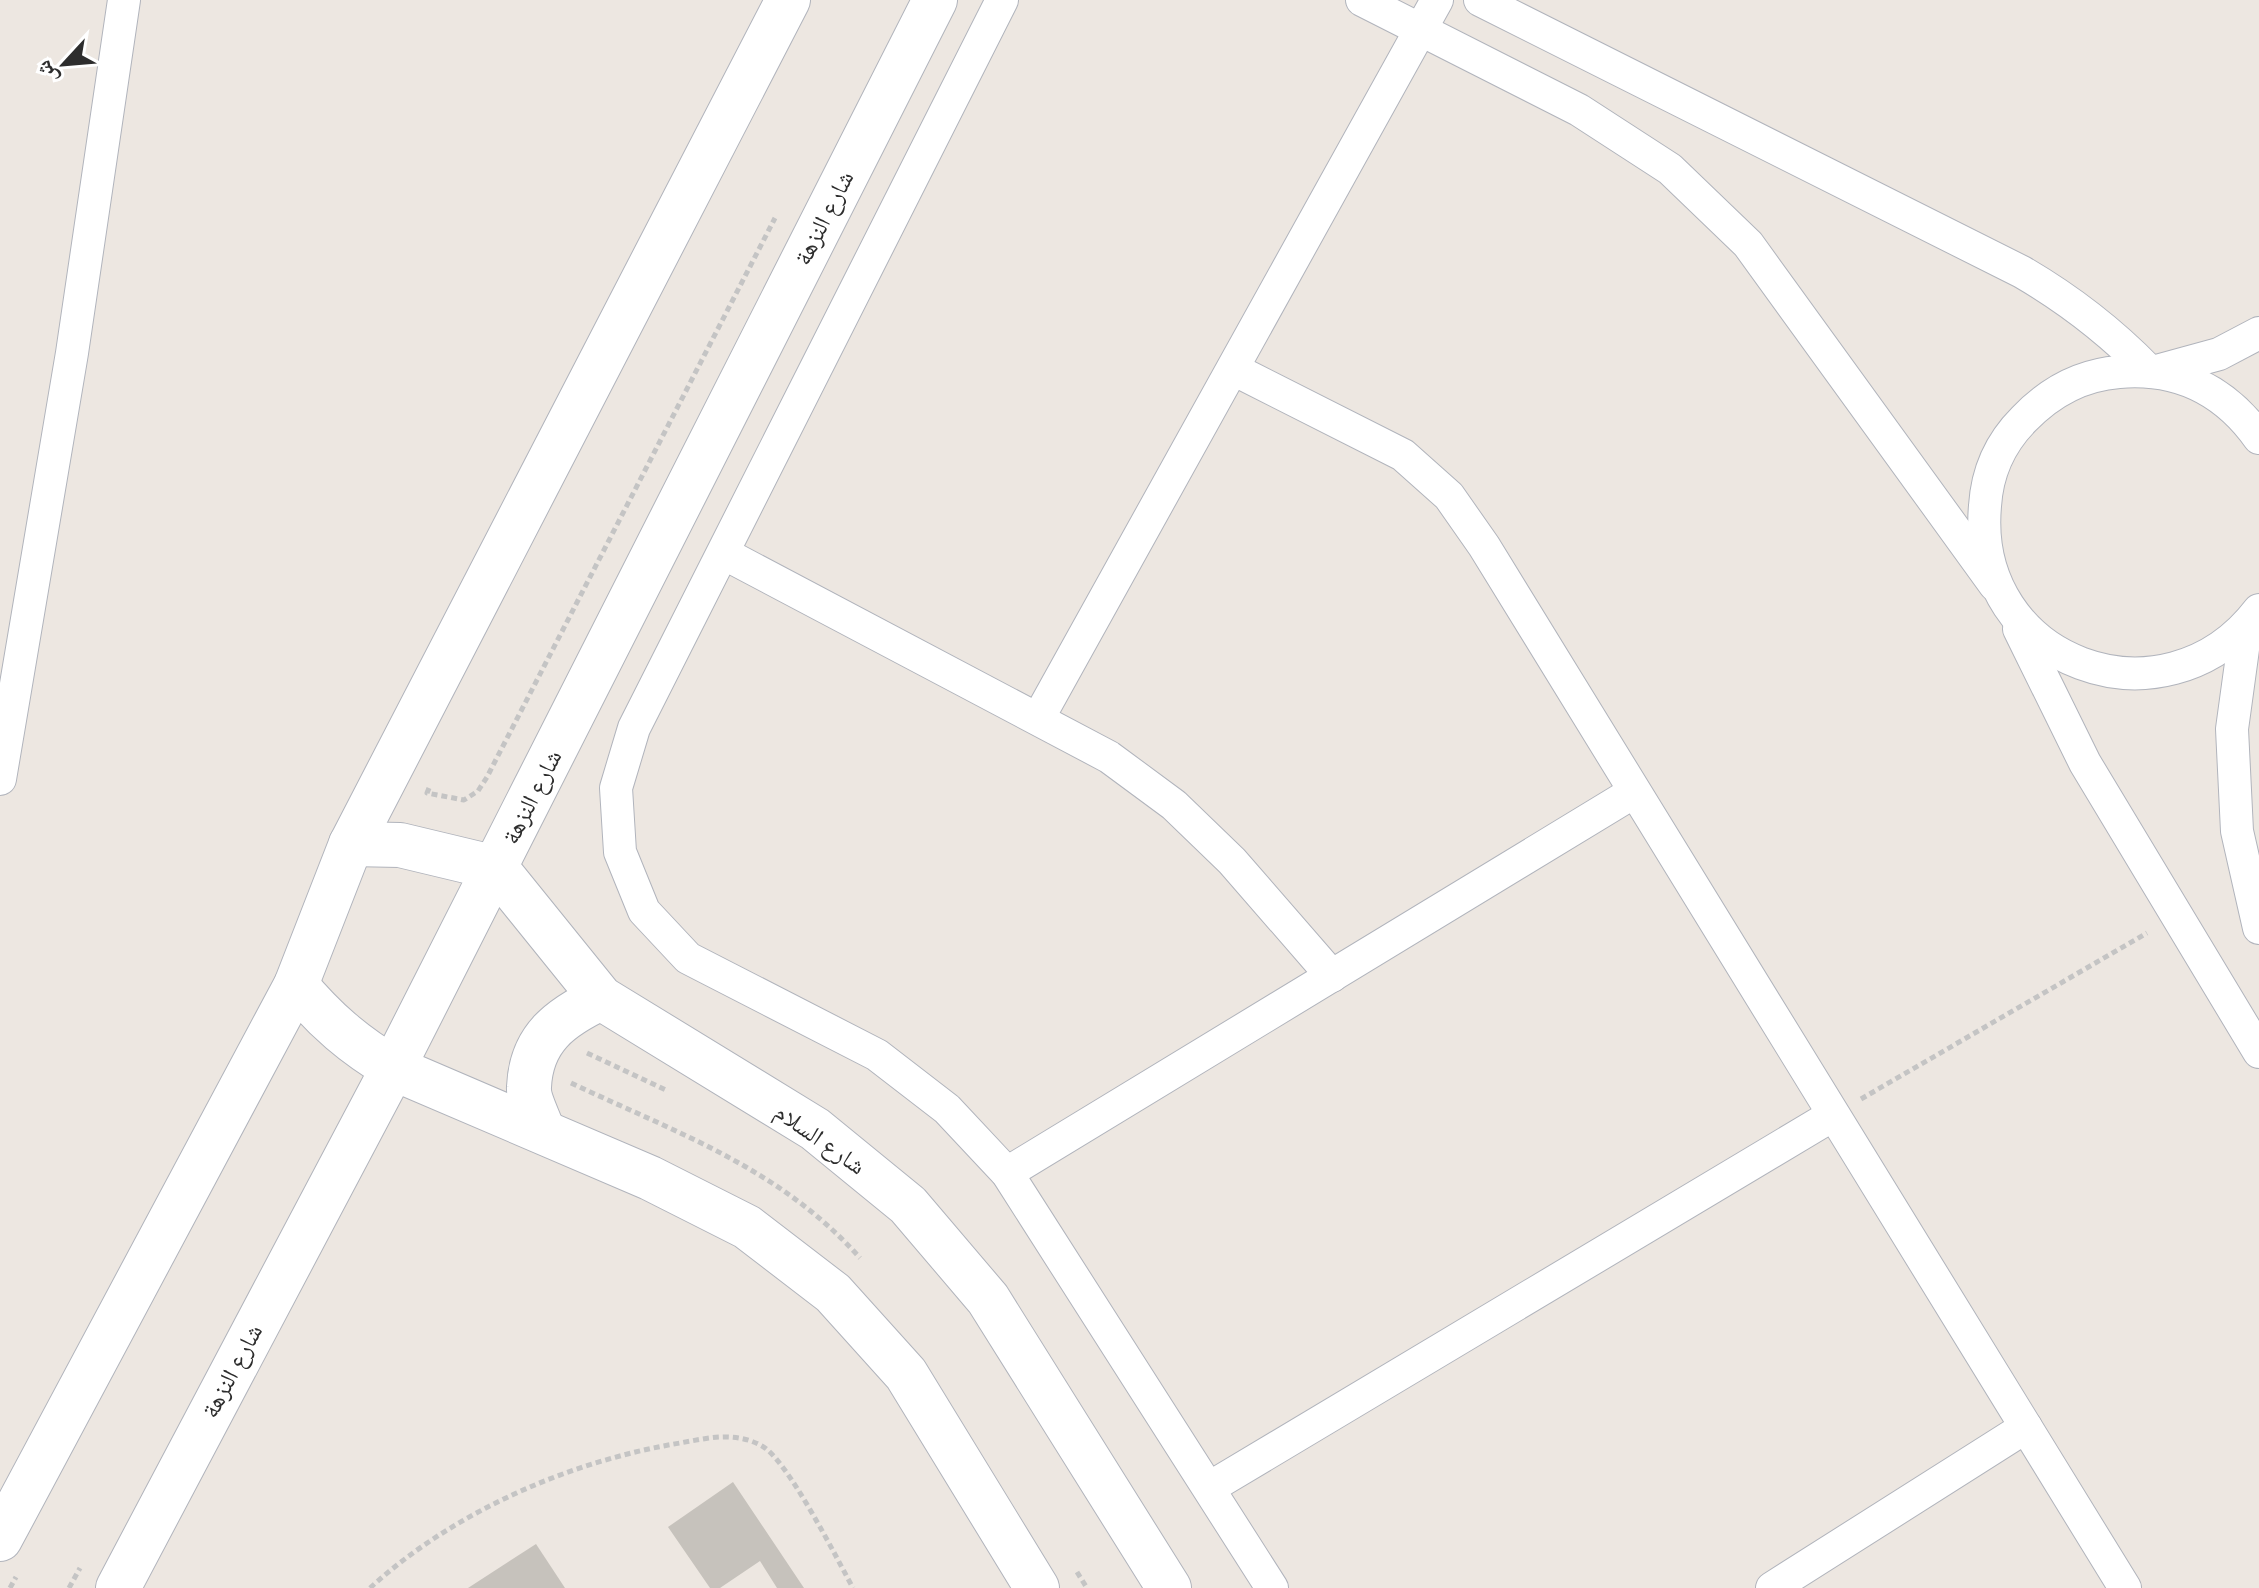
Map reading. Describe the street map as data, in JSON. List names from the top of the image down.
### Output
{
  "streets": {
    "main road": ["شارع النزهة", "شارع السلام"]
  },
  "crossings": [
    ["شارع النزهة", "شارع السلام"]
  ],
  "north": "bottom left"
}
